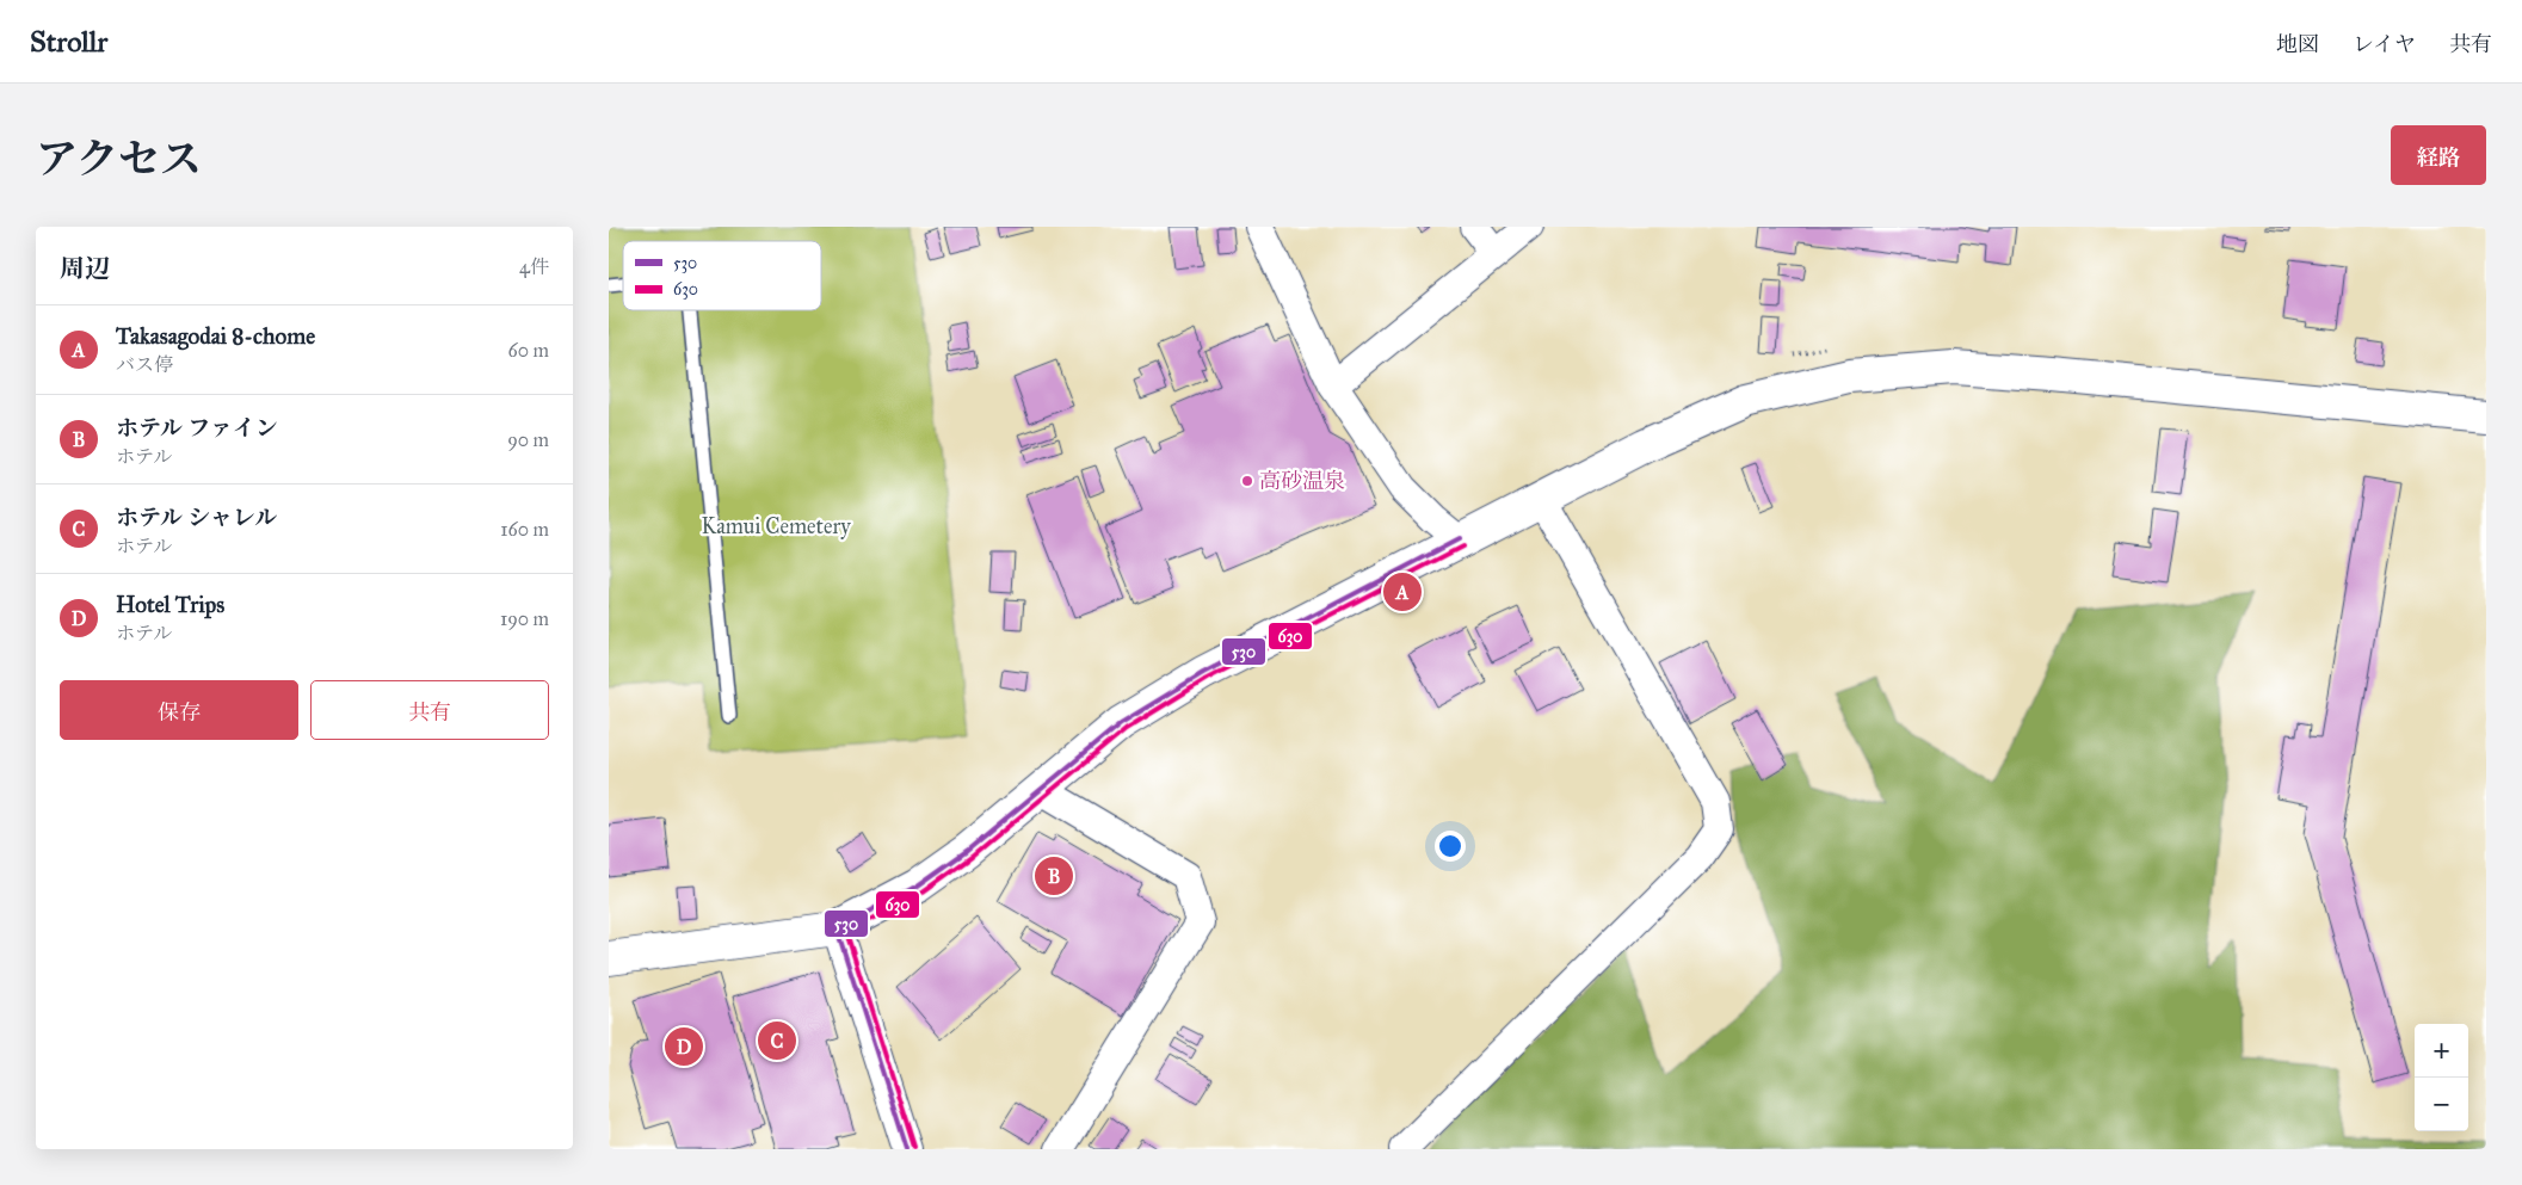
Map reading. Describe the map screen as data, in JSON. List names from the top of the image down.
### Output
{
  "parks": ["Kamui Cemetery"],
  "places": ["高砂温泉"],
  "lines": ["transit line 530", "transit line 630"],
  "legend": ["530", "630"],
  "page": {
    "header": "Strollr",
    "nav": ["地図", "レイヤ", "共有"],
    "title": "アクセス",
    "buttons": [
      "経路",
      ["保存", "共有"]
    ],
    "heading": ["周辺", "4件"],
    "list": [
      {
        "mark": "A",
        "name": "Takasagodai 8-chome",
        "note": "バス停",
        "value": "60 m"
      },
      {
        "mark": "B",
        "name": "ホテル ファイン",
        "note": "ホテル",
        "value": "90 m"
      },
      {
        "mark": "C",
        "name": "ホテル シャレル",
        "note": "ホテル",
        "value": "160 m"
      },
      {
        "mark": "D",
        "name": "Hotel Trips",
        "note": "ホテル",
        "value": "190 m"
      }
    ],
    "pins": [
      "A",
      "B",
      "C",
      "D"
    ],
    "map_buttons": ["+", "−"]
  }
}
